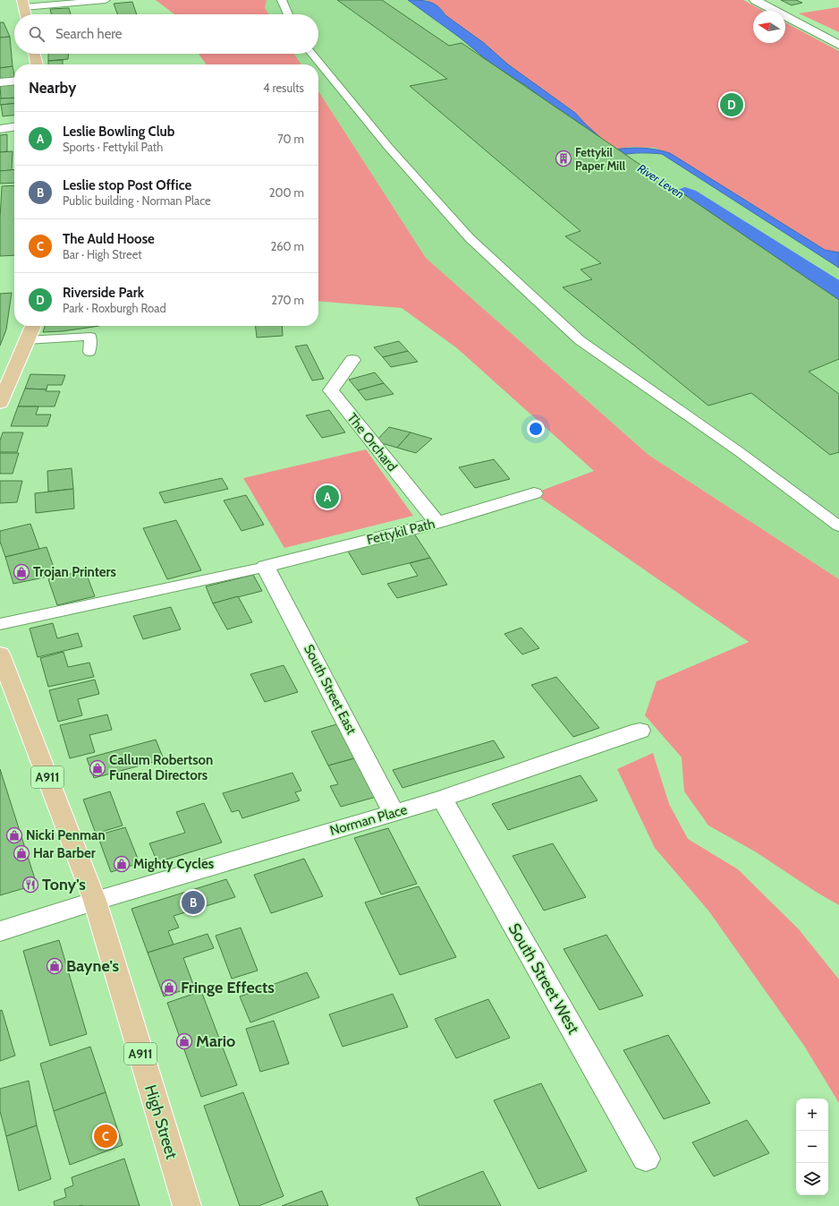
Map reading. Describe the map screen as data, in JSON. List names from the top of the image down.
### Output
{
  "streets": {
    "main road": ["A911", "High Street"],
    "street": [
      "The Orchard",
      "Fettykil Path",
      "South Street East",
      "Norman Place",
      "South Street West"
    ]
  },
  "crossings": [
    ["The Orchard", "Fettykil Path"],
    ["Fettykil Path", "South Street East"],
    ["South Street East", "Norman Place"],
    ["Norman Place", "South Street West"],
    ["Norman Place", "High Street"]
  ],
  "water": ["River Leven"],
  "places": {
    "building": ["Fettykil Paper Mill"],
    "shop": [
      "Trojan Printers",
      "Callum Robertson Funeral Directors",
      "Nicki Penman",
      "Har Barber",
      "Mighty Cycles",
      "Bayne's",
      "Fringe Effects",
      "Mario"
    ],
    "restaurant": ["Tony's"]
  },
  "north": "left",
  "page": {
    "search": "Search here",
    "heading": ["Nearby", "4 results"],
    "pins": [
      "D",
      "A",
      "B",
      "C"
    ],
    "list": [
      {
        "mark": "A",
        "name": "Leslie Bowling Club",
        "note": "Sports · Fettykil Path",
        "value": "70 m"
      },
      {
        "mark": "B",
        "name": "Leslie stop Post Office",
        "note": "Public building · Norman Place",
        "value": "200 m"
      },
      {
        "mark": "C",
        "name": "The Auld Hoose",
        "note": "Bar · High Street",
        "value": "260 m"
      },
      {
        "mark": "D",
        "name": "Riverside Park",
        "note": "Park · Roxburgh Road",
        "value": "270 m"
      }
    ],
    "map_buttons": ["+", "−"]
  }
}
